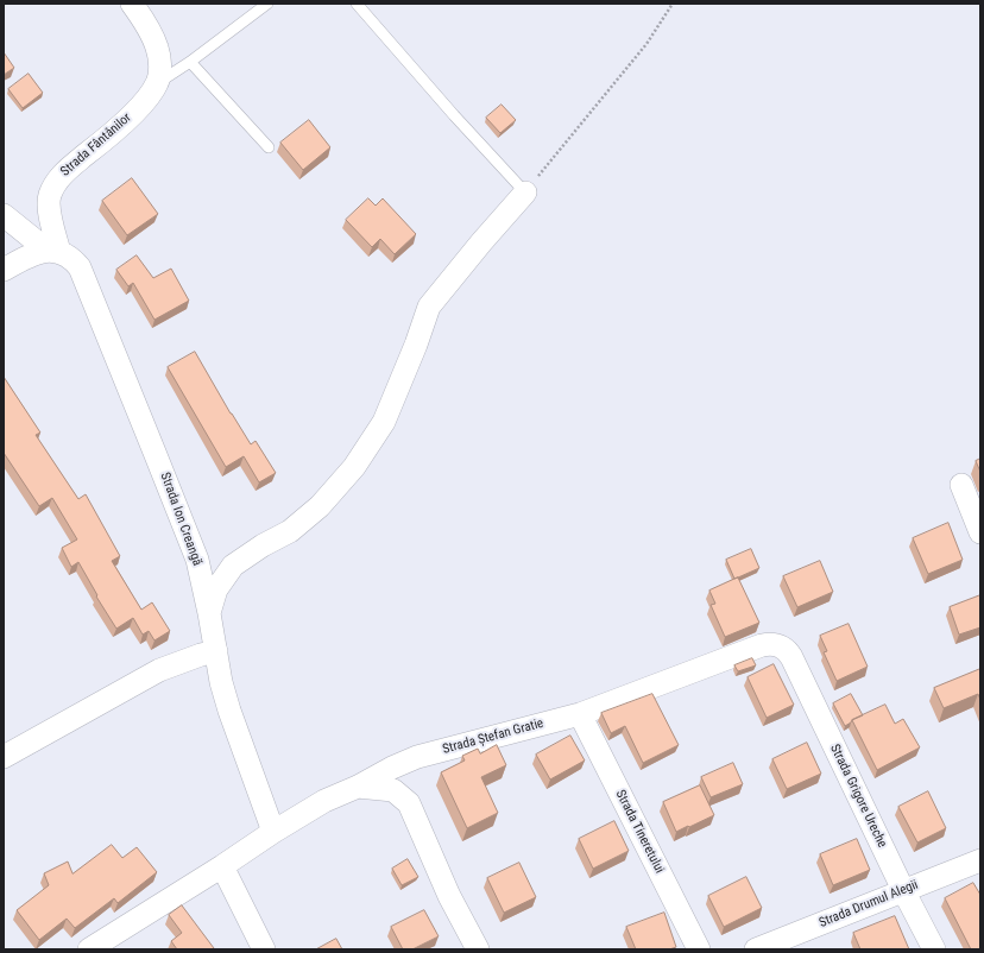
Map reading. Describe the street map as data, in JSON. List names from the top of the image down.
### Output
{
  "streets": {
    "street": [
      "Strada Fântânilor",
      "Strada Ion Creangă",
      "Strada Ștefan Gratie",
      "Strada Grigore Ureche",
      "Strada Tineretului",
      "Strada Drumul Alegii"
    ]
  },
  "crossings": [
    ["Strada Fântânilor", "Strada Ion Creangă"],
    ["Strada Ion Creangă", "Strada Ștefan Gratie"],
    ["Strada Ștefan Gratie", "Strada Grigore Ureche"],
    ["Strada Ștefan Gratie", "Strada Tineretului"],
    ["Strada Grigore Ureche", "Strada Drumul Alegii"]
  ]
}
